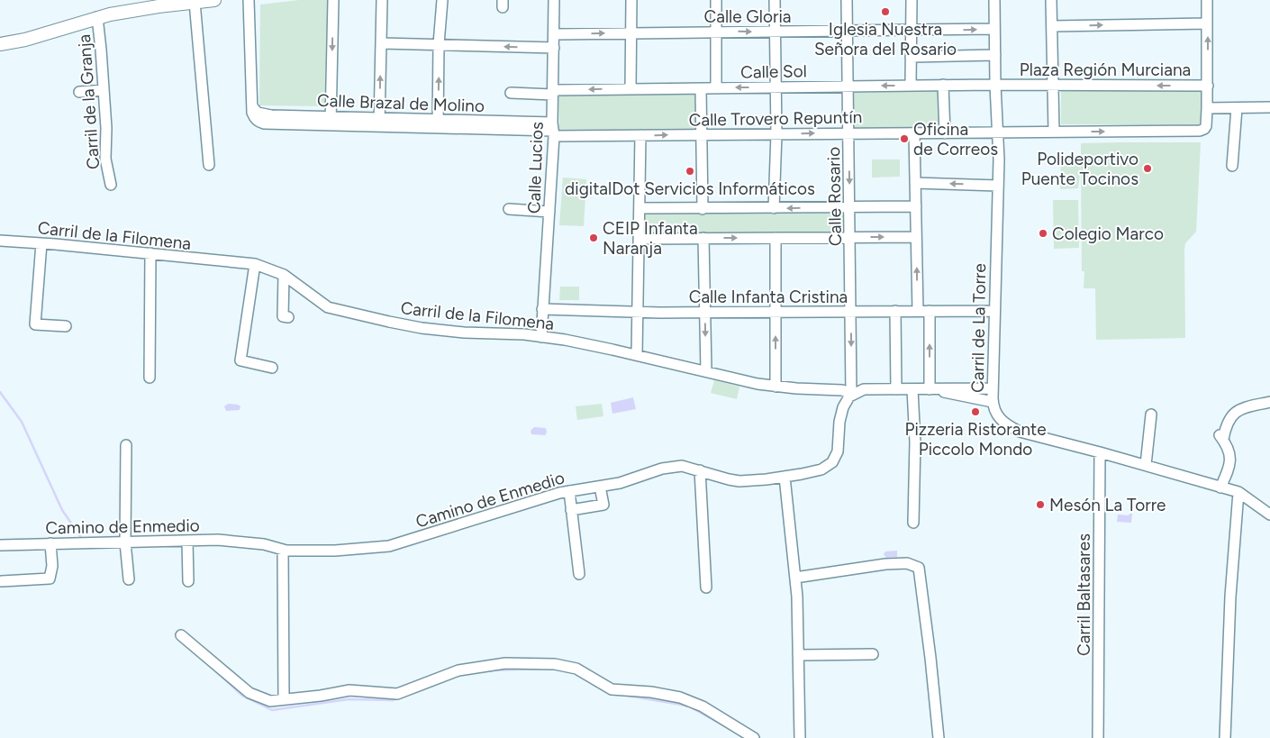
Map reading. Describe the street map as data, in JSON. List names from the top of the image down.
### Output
{
  "streets": {
    "street": [
      "Calle Gloria",
      "Plaza Región Murciana",
      "Calle Sol",
      "Carril de la Granja",
      "Calle Trovero Repuntín",
      "Calle Lucios",
      "Calle Rosario",
      "Carril de la Filomena",
      "Calle Infanta Cristina",
      "Carril de La Torre",
      "Camino de Enmedio",
      "Carril Baltasares"
    ]
  },
  "crossings": [
    ["Calle Gloria", "Calle Lucios"],
    ["Calle Gloria", "Calle Rosario"],
    ["Calle Gloria", "Carril de La Torre"],
    ["Plaza Región Murciana", "Calle Sol"],
    ["Plaza Región Murciana", "Calle Trovero Repuntín"],
    ["Plaza Región Murciana", "Carril de La Torre"],
    ["Calle Sol", "Calle Lucios"],
    ["Calle Sol", "Calle Rosario"],
    ["Calle Sol", "Carril de La Torre"],
    ["Calle Trovero Repuntín", "Calle Lucios"],
    ["Calle Trovero Repuntín", "Calle Rosario"],
    ["Calle Trovero Repuntín", "Carril de La Torre"],
    ["Calle Lucios", "Carril de la Filomena"],
    ["Calle Lucios", "Calle Infanta Cristina"],
    ["Calle Rosario", "Carril de la Filomena"],
    ["Calle Rosario", "Calle Infanta Cristina"],
    ["Calle Rosario", "Camino de Enmedio"],
    ["Carril de la Filomena", "Camino de Enmedio"],
    ["Calle Infanta Cristina", "Carril de La Torre"],
    ["Carril de La Torre", "Carril Baltasares"]
  ],
  "one_way": ["Calle Sol"],
  "places": [
    "Iglesia Nuestra Señora del Rosario",
    "Oficina de Correos",
    "Polideportivo Puente Tocinos",
    "digitalDot Servicios Informáticos",
    "Colegio Marco",
    "CEIP Infanta Naranja",
    "Pizzeria Ristorante Piccolo Mondo",
    "Mesón La Torre"
  ]
}
